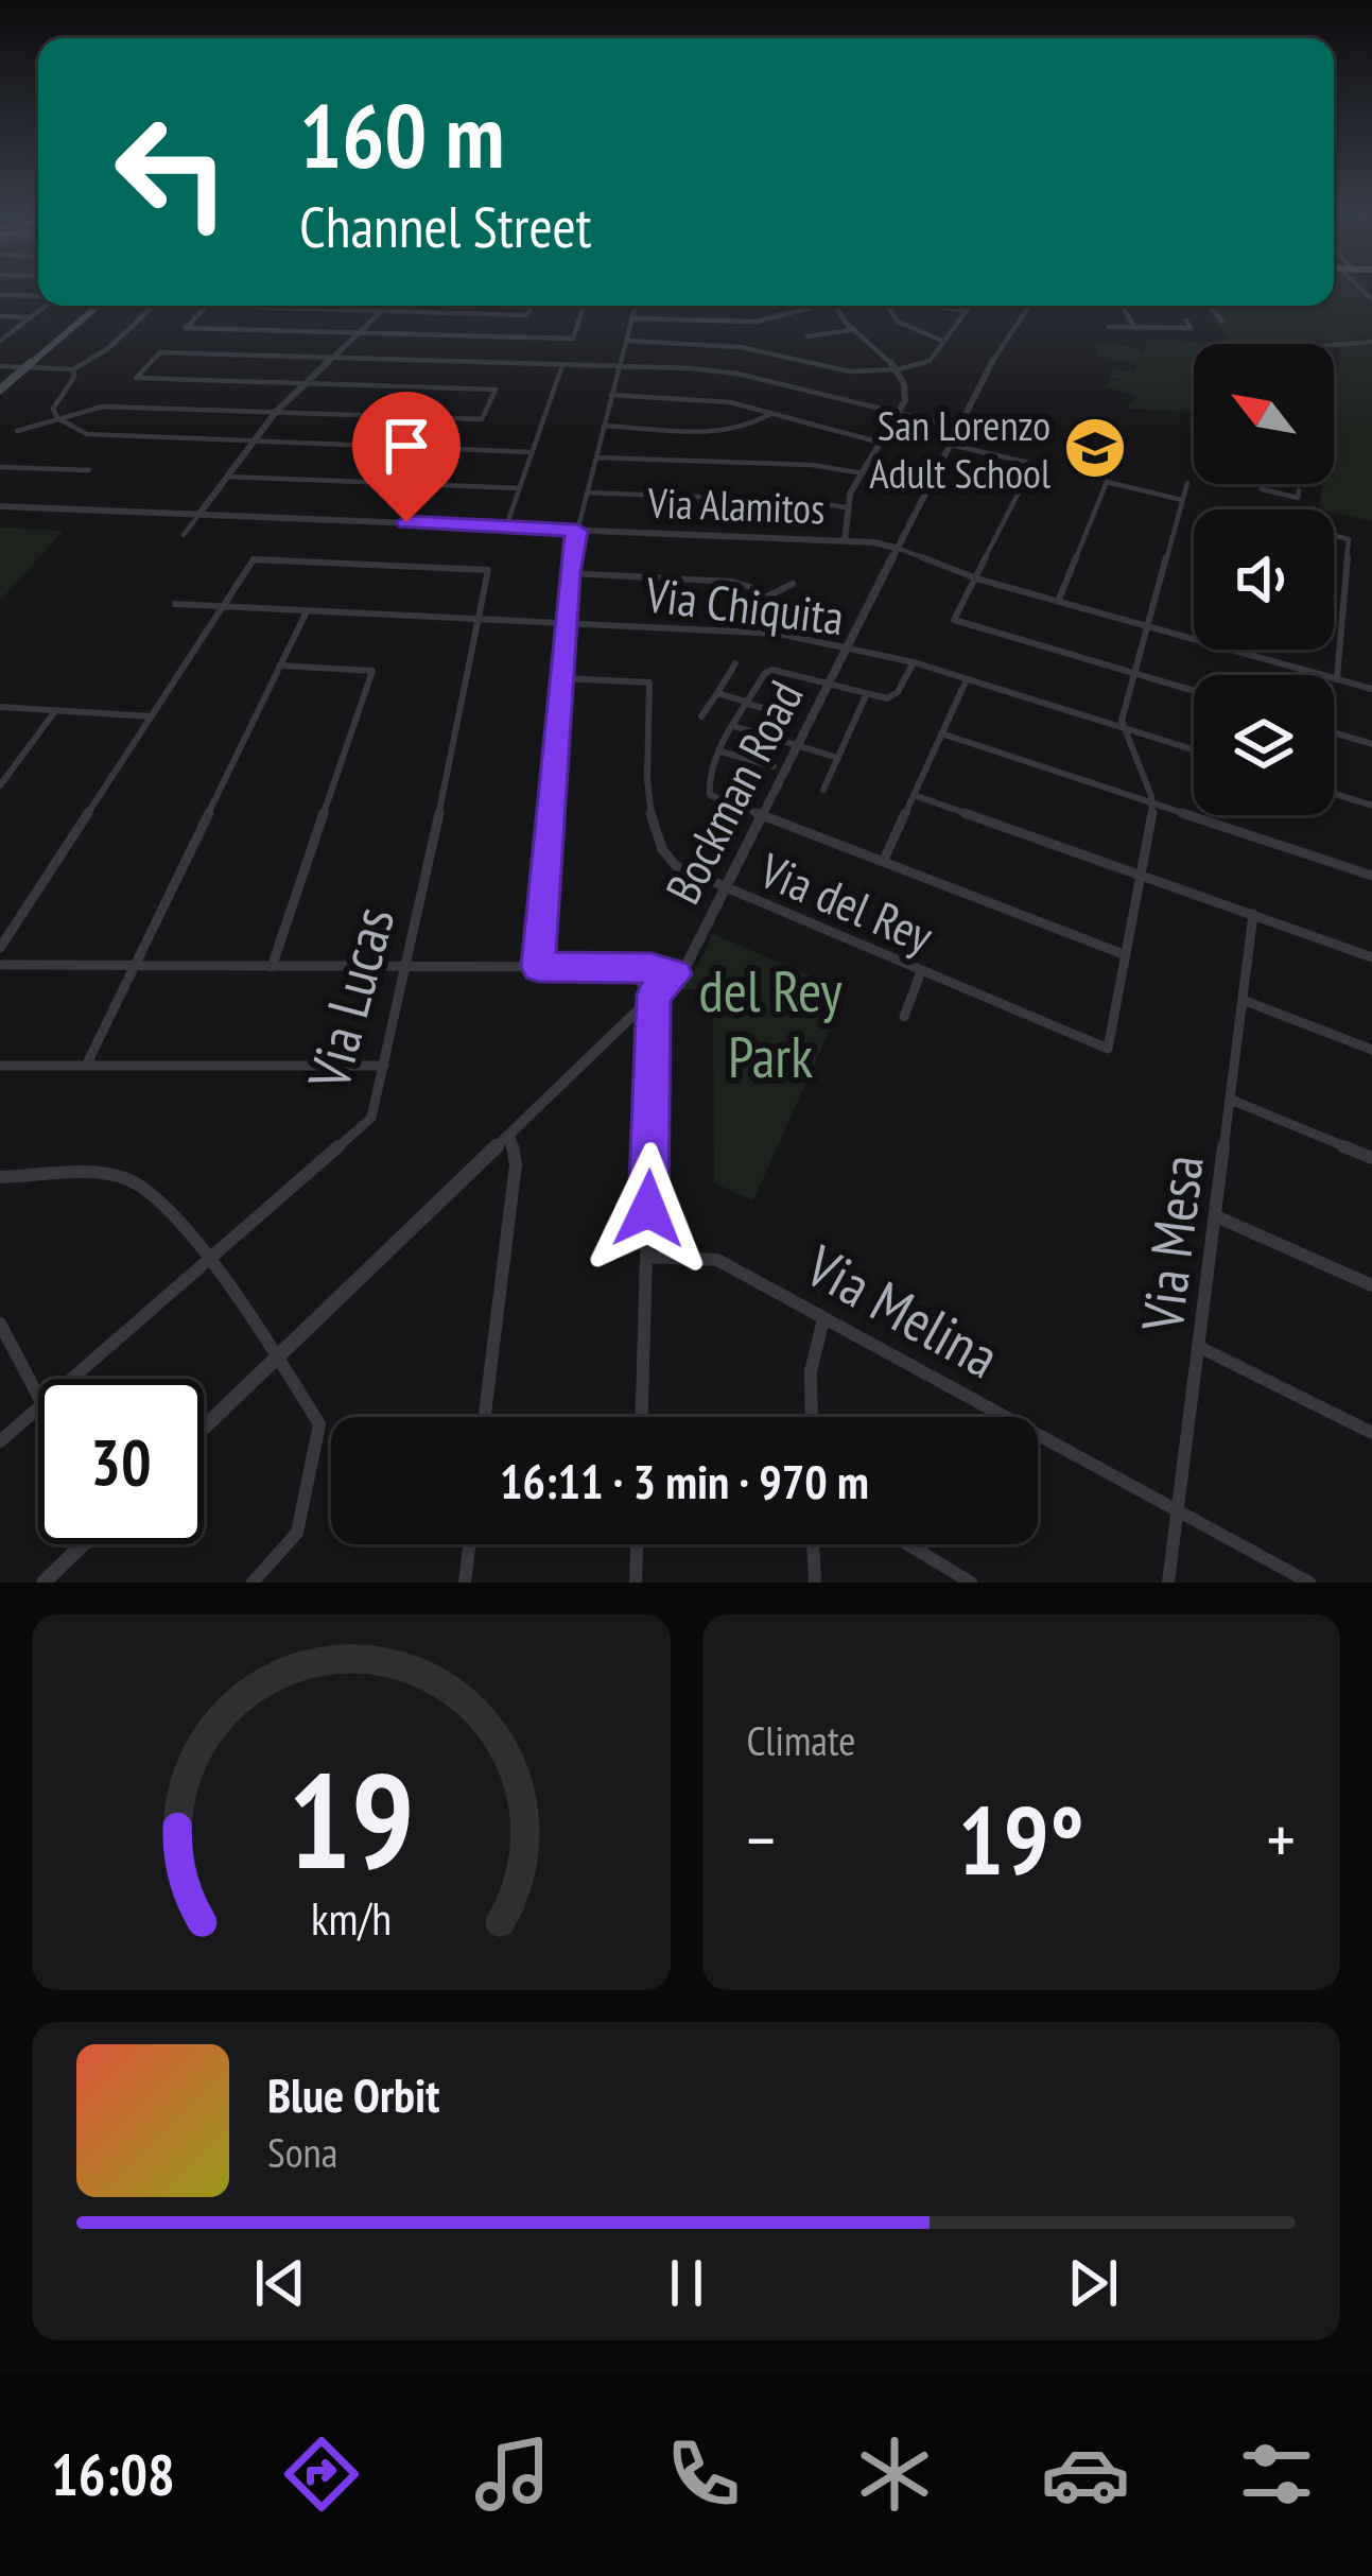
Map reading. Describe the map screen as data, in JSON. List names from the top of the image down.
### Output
{
  "streets": {
    "street": [
      "Via Alamitos",
      "Via Chiquita",
      "Bockman Road",
      "Via del Rey",
      "Via Lucas",
      "Via Mesa",
      "Via Melina"
    ]
  },
  "crossings": [
    ["Via Alamitos", "Bockman Road"],
    ["Via Chiquita", "Bockman Road"],
    ["Via Chiquita", "Via Lucas"],
    ["Bockman Road", "Via del Rey"],
    ["Via Mesa", "Via Melina"]
  ],
  "parks": ["del Rey Park"],
  "places": {
    "school or university": ["San Lorenzo Adult School"]
  },
  "north": "top left",
  "page": {
    "turn": ["160 m", "Channel Street"],
    "limit": "30",
    "trip": "16:11 · 3 min · 970 m",
    "tile": "Climate",
    "heat": ["−", "19°", "+"],
    "song": ["Blue Orbit", "Sona"],
    "tabs": "16:08",
    "gauge": ["19", "km/h"]
  }
}
